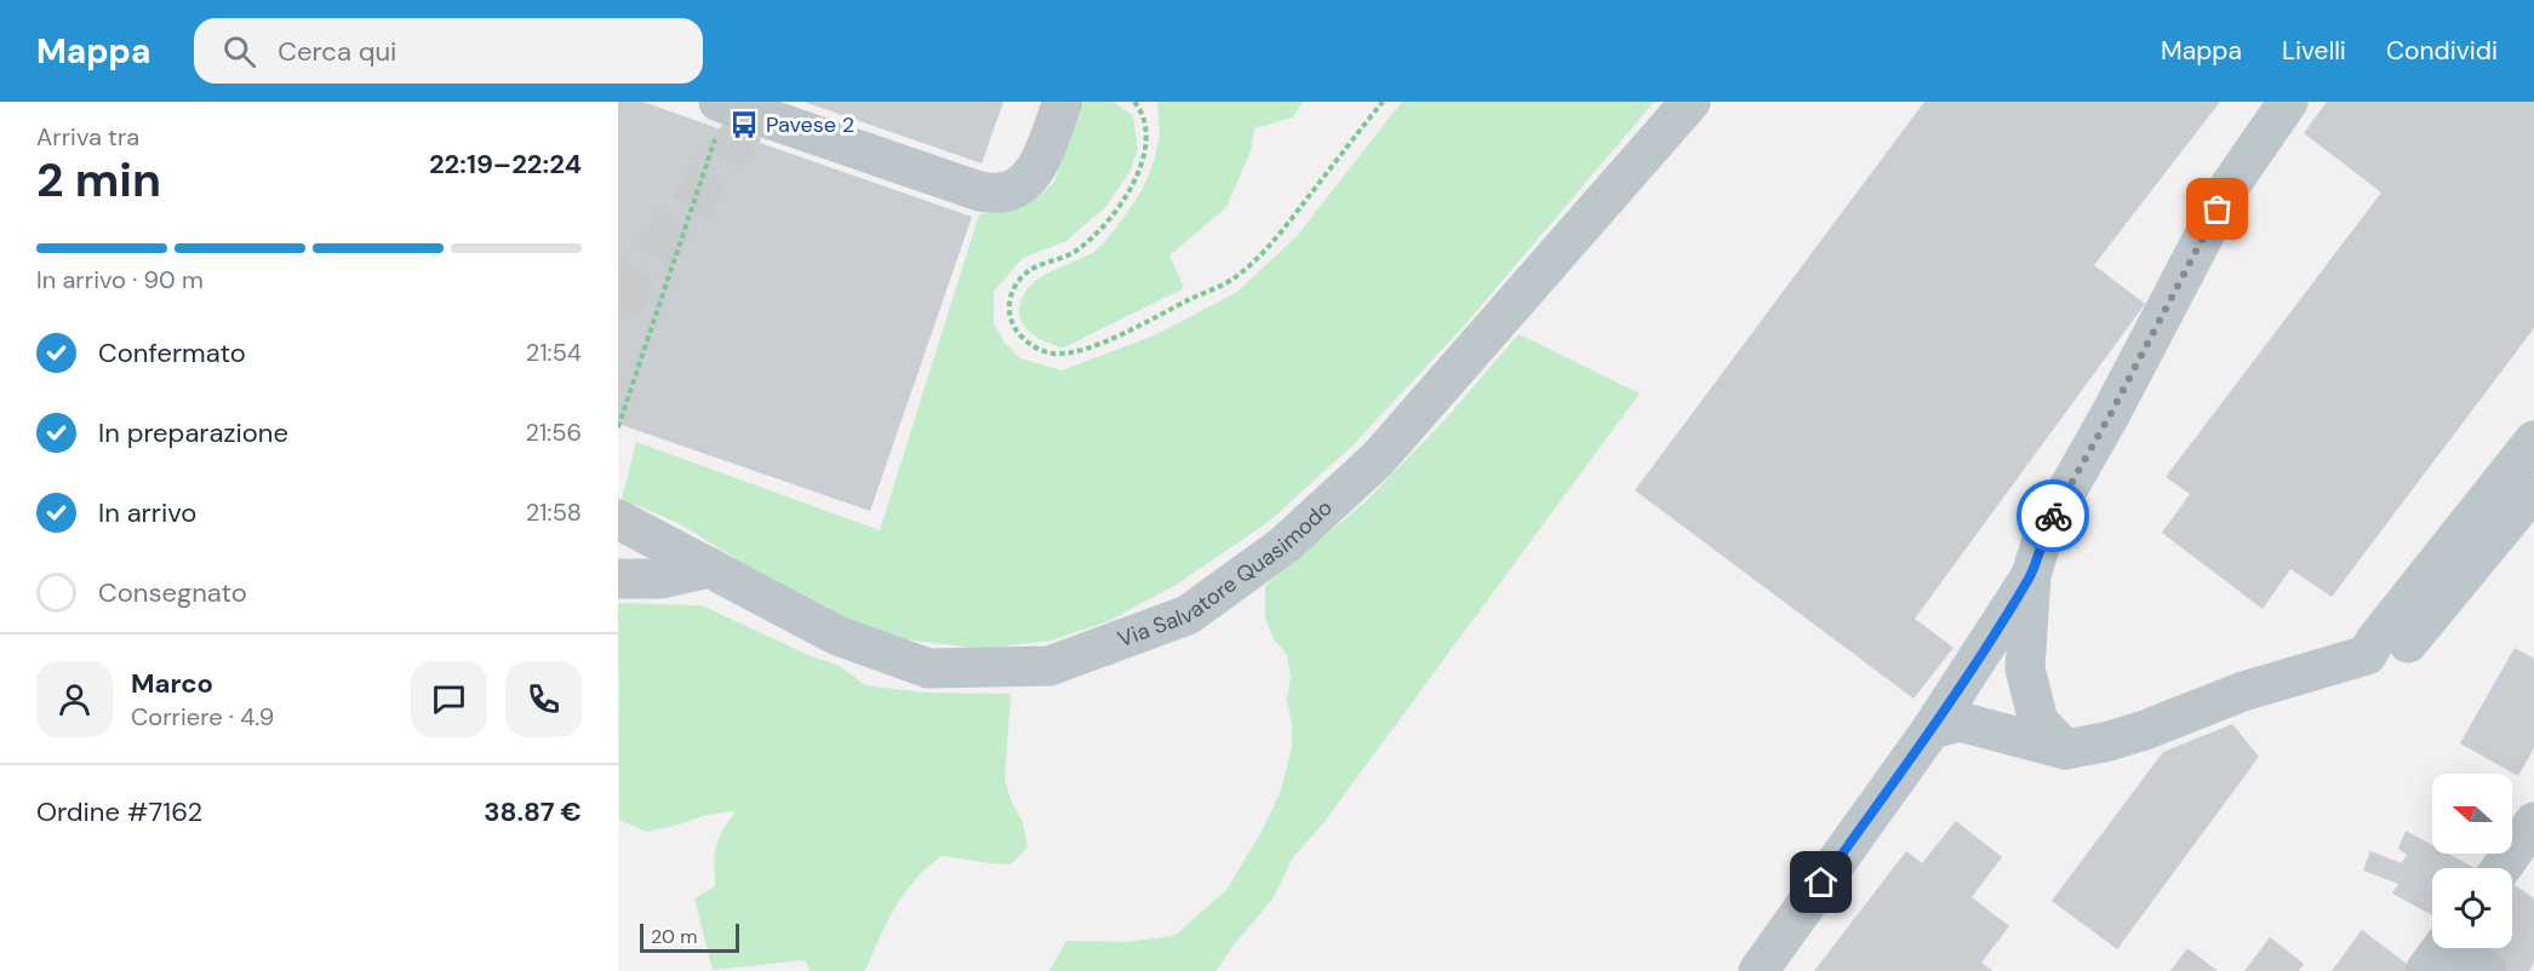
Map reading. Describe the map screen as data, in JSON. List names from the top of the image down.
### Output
{
  "streets": {
    "street": ["Via Salvatore Quasimodo"]
  },
  "places": {
    "bus stop": ["Pavese 2"]
  },
  "scale_bar": "20 m",
  "north": "left",
  "page": {
    "header": "Mappa",
    "search": "Cerca qui",
    "nav": ["Mappa", "Livelli", "Condividi"],
    "heading": ["2 min", "Arriva tra", "22:19–22:24"],
    "panel": [
      "Marco",
      "Corriere · 4.9",
      "Ordine #7162",
      "38.87 €"
    ],
    "bar": "In arrivo · 90 m",
    "list": [
      ["Confermato", "21:54"],
      ["In preparazione", "21:56"],
      ["In arrivo", "21:58"],
      "Consegnato"
    ],
    "scale": "20 m"
  }
}
